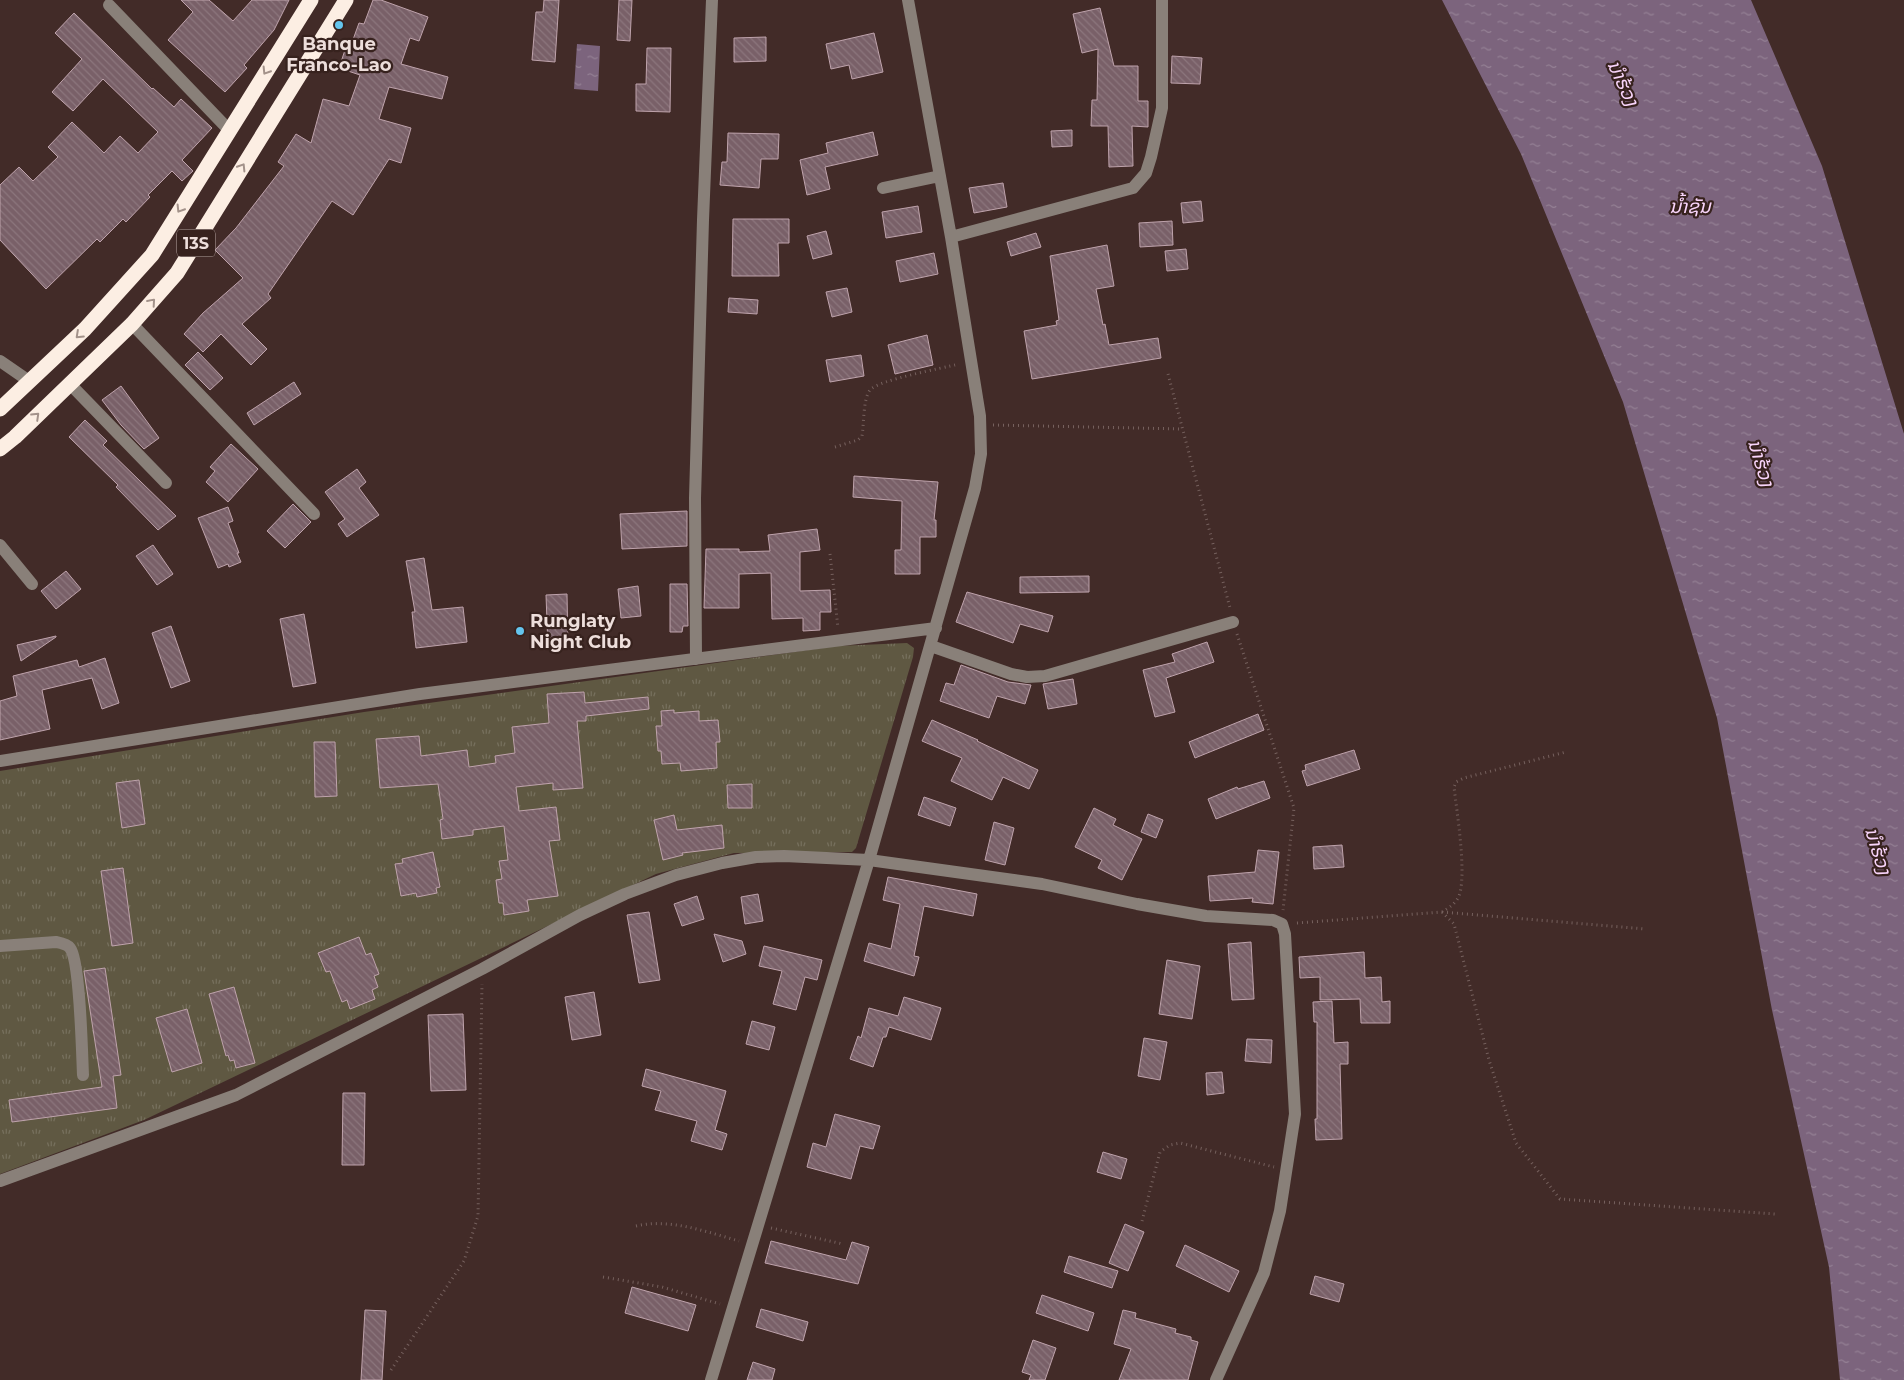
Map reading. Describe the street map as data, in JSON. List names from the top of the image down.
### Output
{
  "streets": {
    "highway": ["13S"]
  },
  "water": ["ນຳ້ຮວງ", "ນ້ຳຊັນ"],
  "places": ["Banque Franco-Lao", "Runglaty Night Club"]
}
